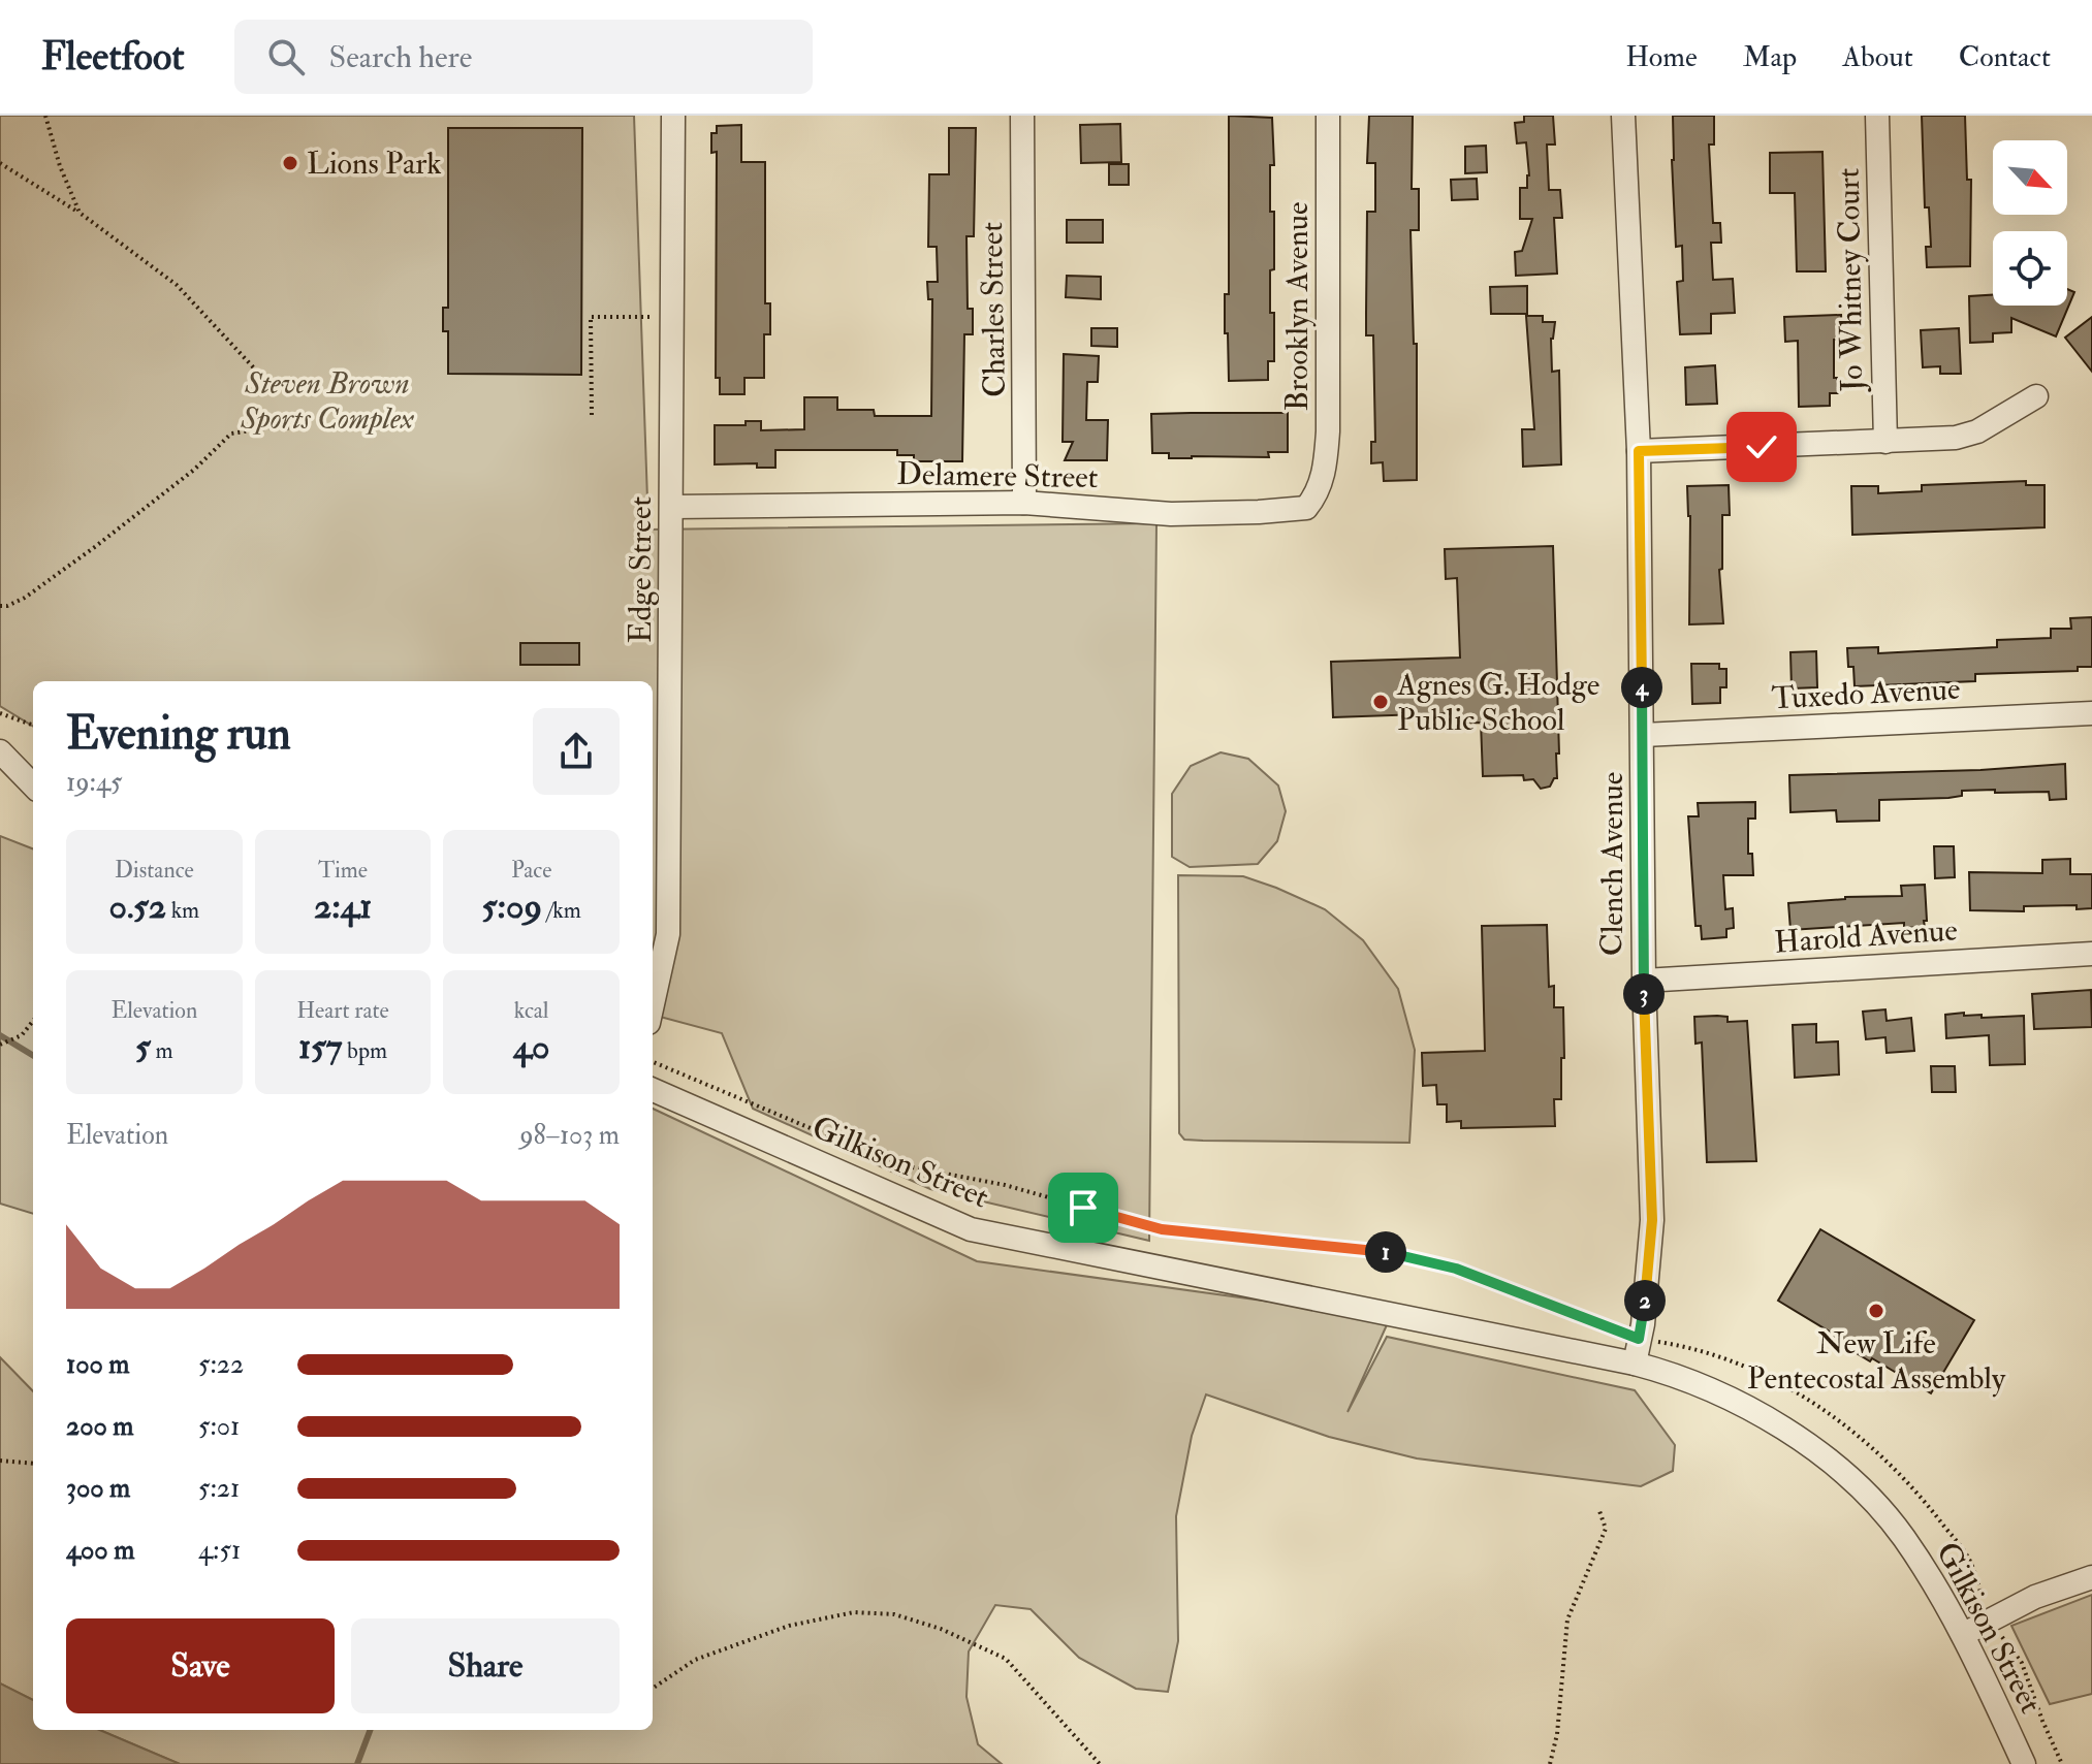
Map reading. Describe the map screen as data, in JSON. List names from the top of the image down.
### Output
{
  "streets": {
    "street": [
      "Jo Whitney Court",
      "Brooklyn Avenue",
      "Charles Street",
      "Delamere Street",
      "Edge Street",
      "Tuxedo Avenue",
      "Clench Avenue",
      "Harold Avenue",
      "Gilkison Street"
    ]
  },
  "crossings": [
    ["Brooklyn Avenue", "Delamere Street"],
    ["Charles Street", "Delamere Street"],
    ["Delamere Street", "Edge Street"],
    ["Tuxedo Avenue", "Clench Avenue"],
    ["Clench Avenue", "Harold Avenue"],
    ["Clench Avenue", "Gilkison Street"]
  ],
  "parks": ["Steven Brown Sports Complex"],
  "places": ["Lions Park", "Agnes G. Hodge Public School", "New Life Pentecostal Assembly"],
  "north": "bottom right",
  "page": {
    "header": "Fleetfoot",
    "search": "Search here",
    "nav": [
      "Home",
      "Map",
      "About",
      "Contact"
    ],
    "pins": [
      "4",
      "3",
      "1",
      "2"
    ],
    "heading": ["Evening run", "19:45"],
    "stats": [
      ["Distance", "0.52 km"],
      ["Time", "2:41"],
      ["Pace", "5:09 /km"],
      ["Elevation", "5 m"],
      ["Heart rate", "157 bpm"],
      ["kcal", "40"]
    ],
    "chart": ["Elevation", "98–103 m"],
    "list": [
      {
        "name": "100 m",
        "note": "5:22"
      },
      {
        "name": "200 m",
        "note": "5:01"
      },
      {
        "name": "300 m",
        "note": "5:21"
      },
      {
        "name": "400 m",
        "note": "4:51"
      }
    ],
    "buttons": ["Save", "Share"]
  }
}
